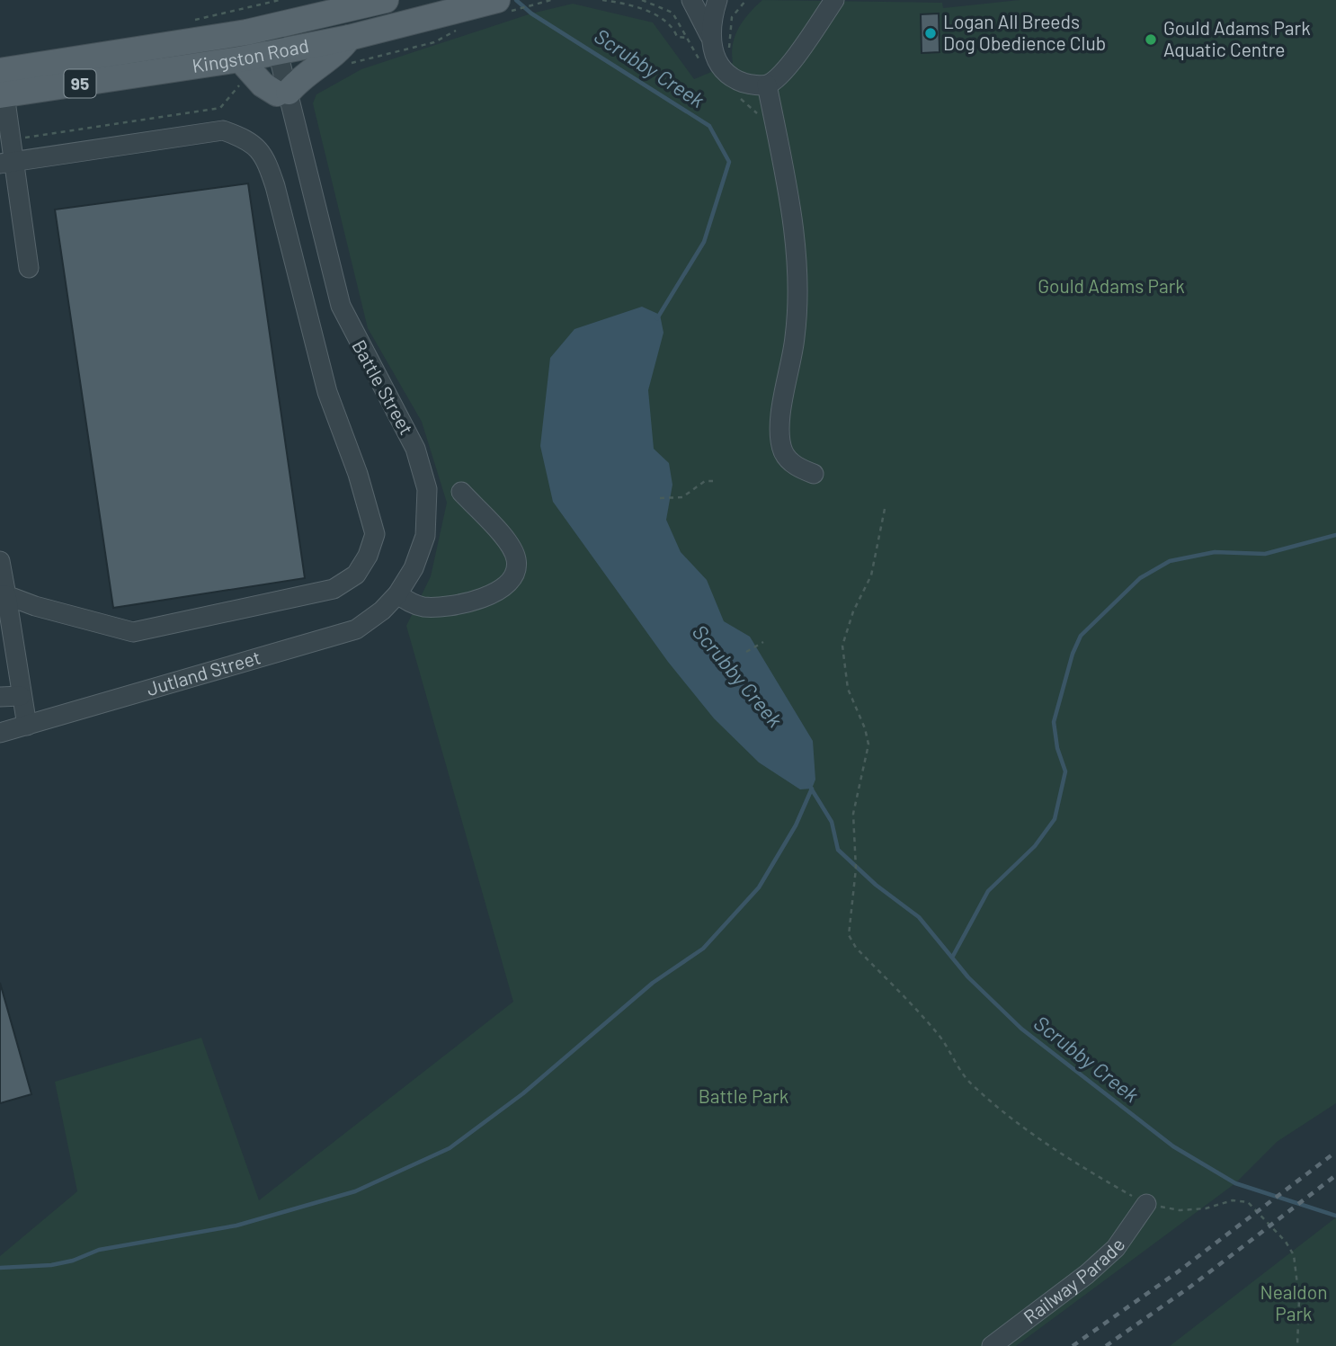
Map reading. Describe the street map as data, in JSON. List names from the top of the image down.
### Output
{
  "streets": {
    "main road": ["Kingston Road", "95"],
    "street": ["Battle Street", "Jutland Street", "Railway Parade"]
  },
  "crossings": [
    ["Battle Street", "Jutland Street"]
  ],
  "water": ["Scrubby Creek"],
  "parks": ["Gould Adams Park", "Battle Park", "Nealdon Park"],
  "places": ["Logan All Breeds Dog Obedience Club", "Gould Adams Park Aquatic Centre"]
}
